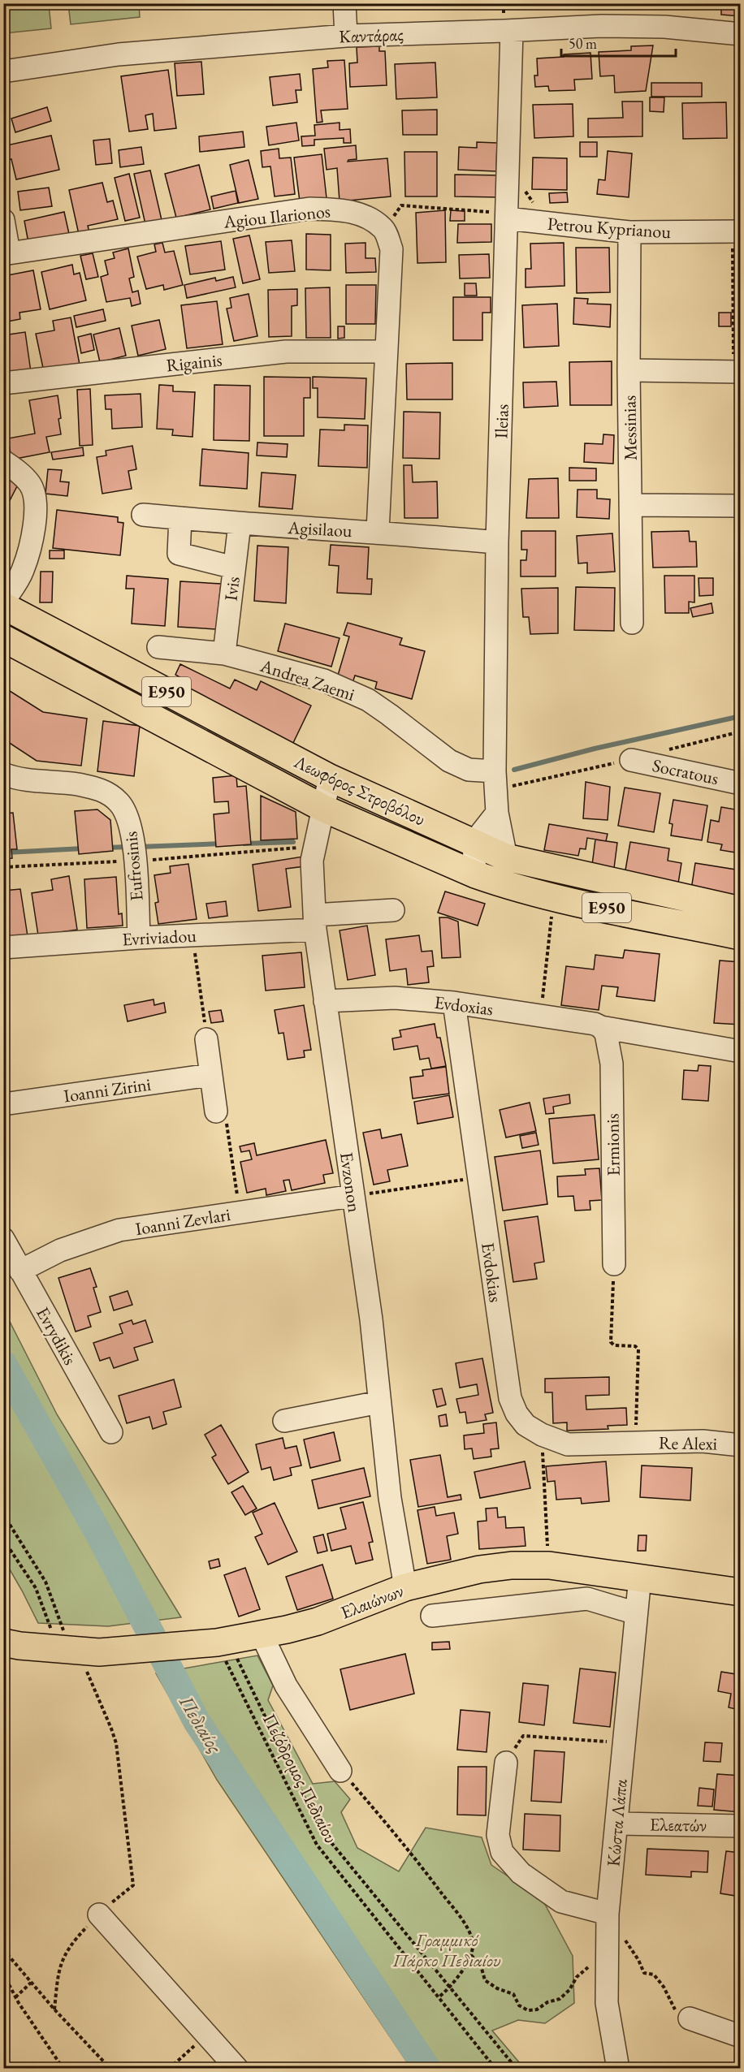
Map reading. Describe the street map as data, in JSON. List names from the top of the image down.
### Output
{
  "streets": {
    "main road": ["E950", "Λεωφόρος Στροβόλου", "Ελαιώνων"],
    "street": [
      "Καντάρας",
      "Agiou Ilarionos",
      "Petrou Kyprianou",
      "Rigainis",
      "Ileias",
      "Messinias",
      "Agisilaou",
      "Ivis",
      "Andrea Zaemi",
      "Socratous",
      "Eufrosinis",
      "Evriviadou",
      "Evdoxias",
      "Ioanni Zirini",
      "Ermionis",
      "Evzonon",
      "Ioanni Zevlari",
      "Evdokias",
      "Evrydikis",
      "Re Alexi",
      "Κώστα Λάπα",
      "Ελεατών"
    ],
    "path": ["Πεζόδρομος Πεδιαίου"]
  },
  "crossings": [
    ["Καντάρας", "Ileias"],
    ["Petrou Kyprianou", "Ileias"],
    ["Petrou Kyprianou", "Messinias"],
    ["Ileias", "Agisilaou"],
    ["Ileias", "Andrea Zaemi"],
    ["Ileias", "Λεωφόρος Στροβόλου"],
    ["Agisilaou", "Ivis"],
    ["Ivis", "Andrea Zaemi"],
    ["Λεωφόρος Στροβόλου", "Evzonon"],
    ["Eufrosinis", "Evriviadou"],
    ["Evriviadou", "Evzonon"],
    ["Evdoxias", "Ermionis"],
    ["Evdoxias", "Evzonon"],
    ["Evdoxias", "Evdokias"],
    ["Evzonon", "Ioanni Zevlari"],
    ["Evzonon", "Ελαιώνων"],
    ["Ioanni Zevlari", "Evrydikis"],
    ["Evdokias", "Re Alexi"],
    ["Ελαιώνων", "Πεζόδρομος Πεδιαίου"],
    ["Ελαιώνων", "Κώστα Λάπα"],
    ["Κώστα Λάπα", "Ελεατών"]
  ],
  "water": ["Πεδιαίος"],
  "parks": ["Γραμμικό Πάρκο Πεδιαίου"],
  "scale_bar": "50 m"
}
